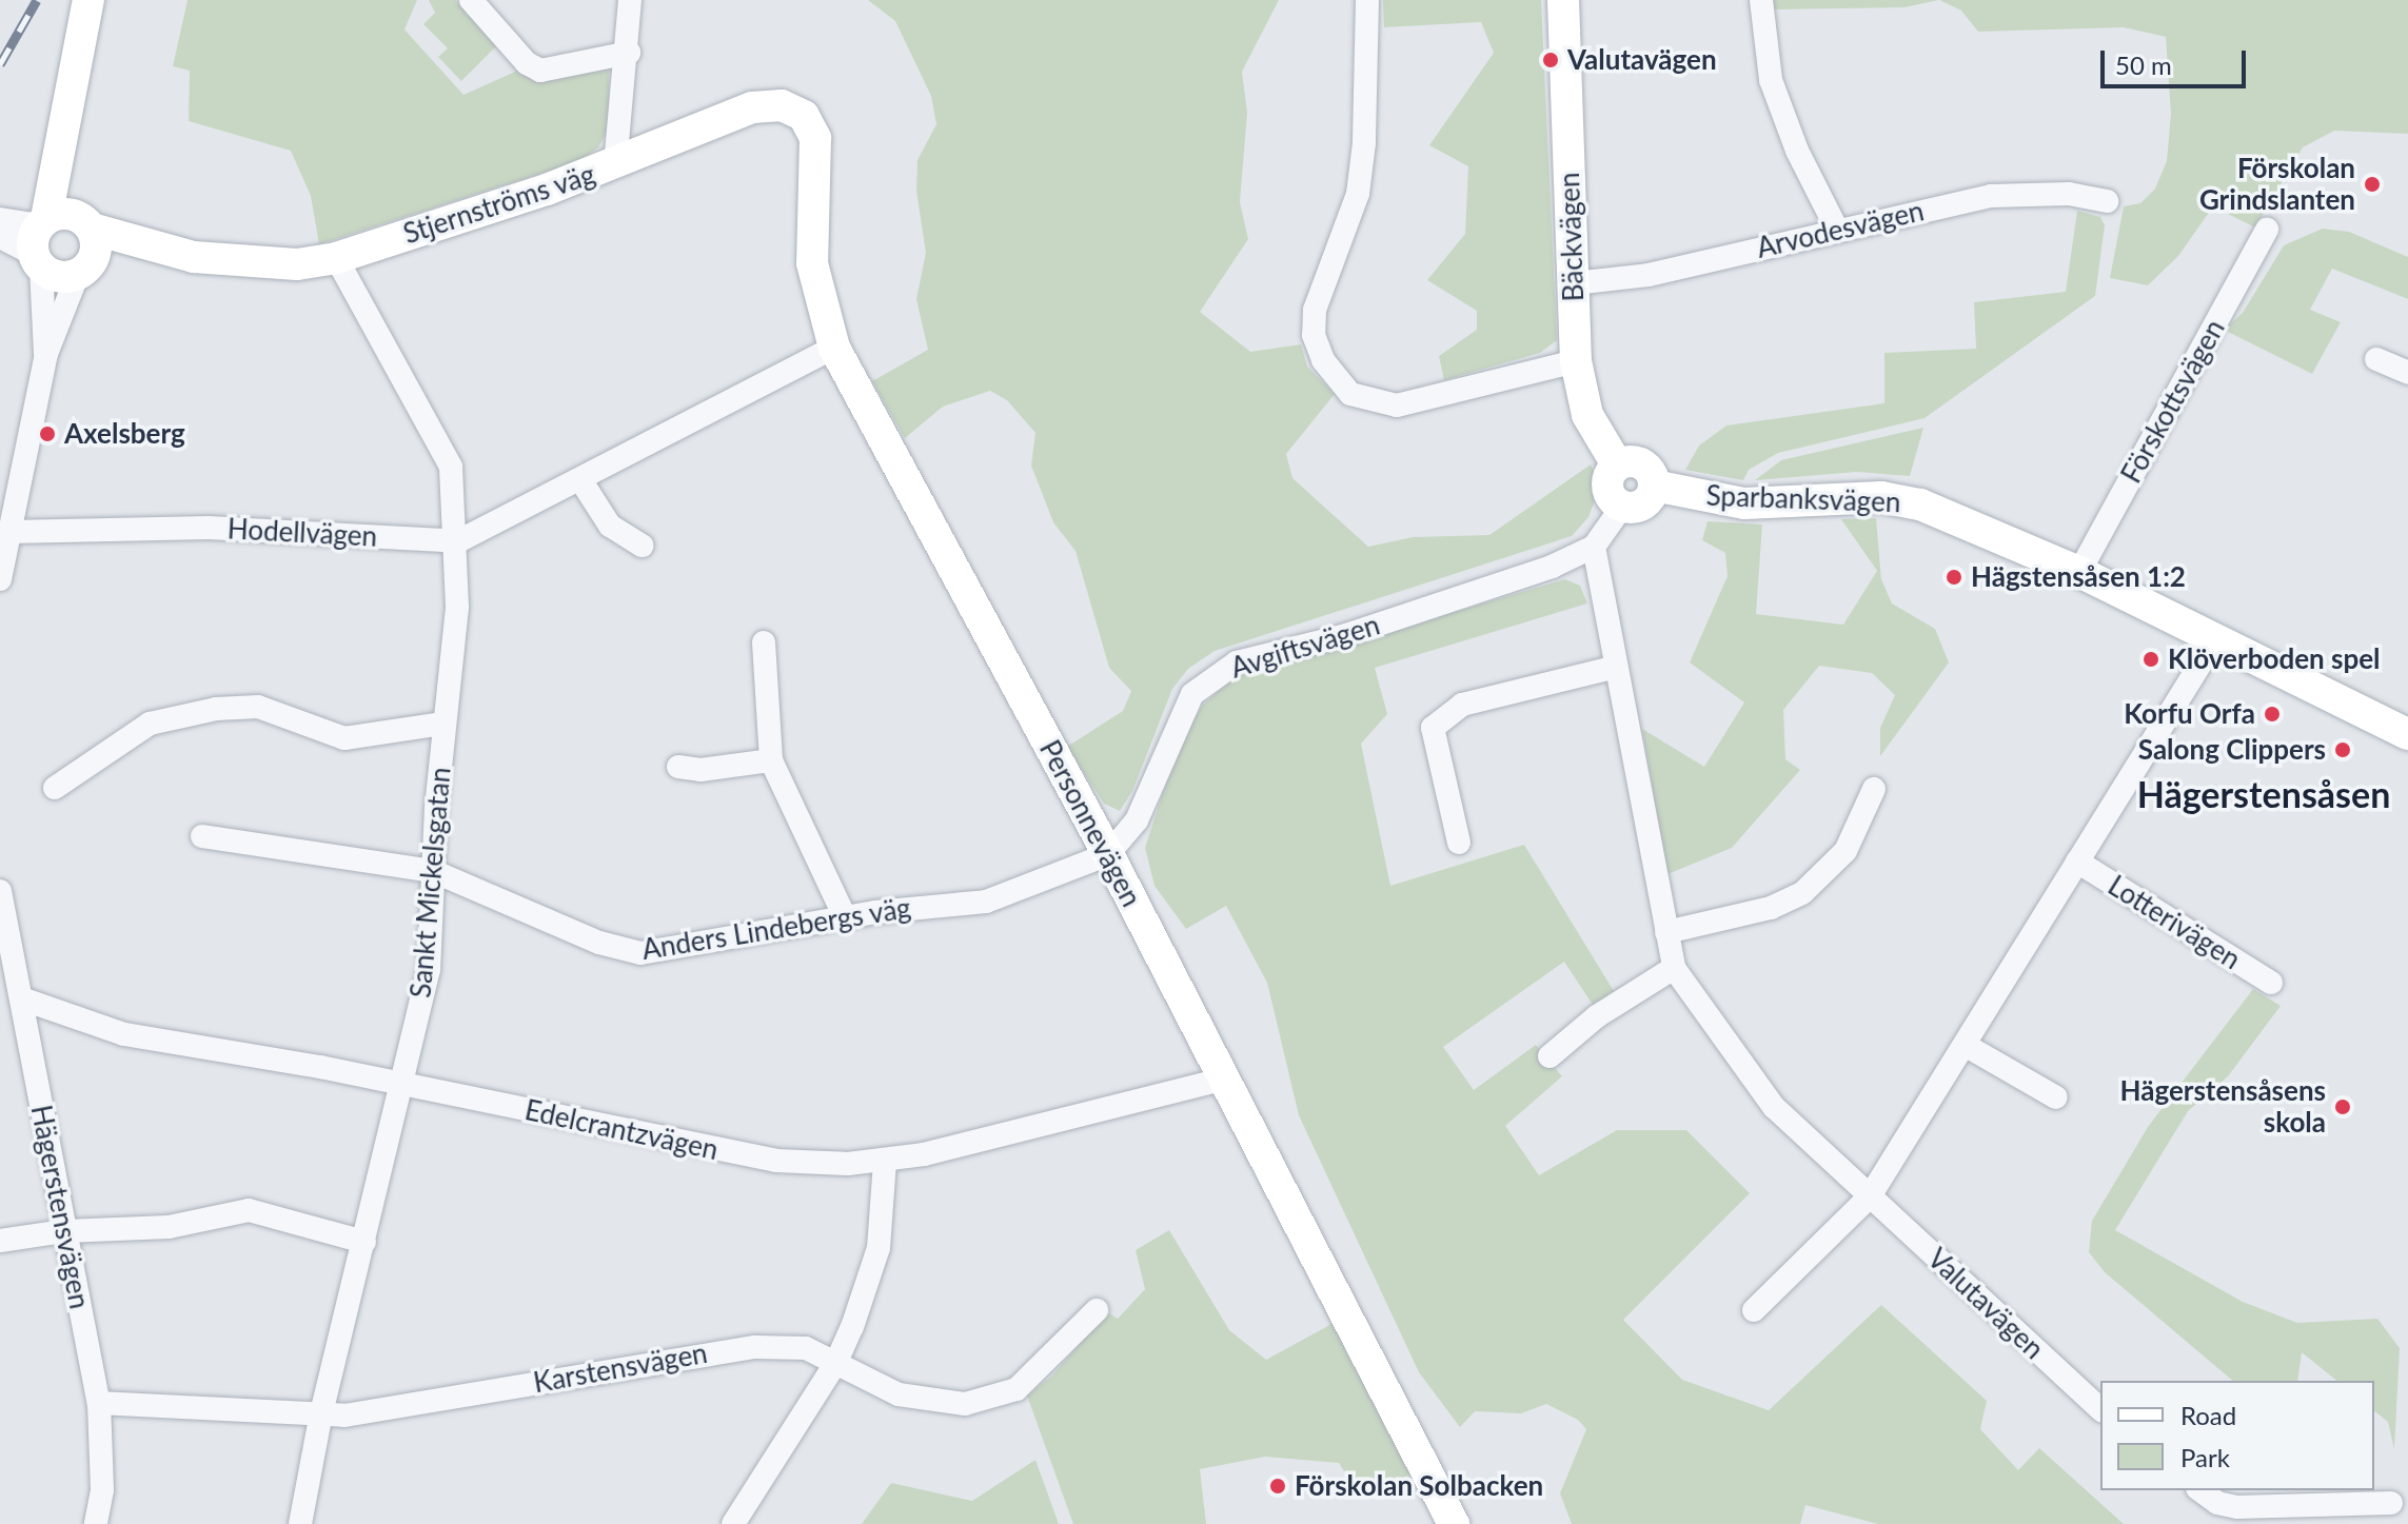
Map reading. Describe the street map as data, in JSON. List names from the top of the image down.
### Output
{
  "streets": {
    "street": [
      "Stjernströms väg",
      "Arvodesvägen",
      "Bäckvägen",
      "Förskottsvägen",
      "Sparbanksvägen",
      "Hodellvägen",
      "Avgiftsvägen",
      "Personnevägen",
      "Sankt Mickelsgatan",
      "Lotterivägen",
      "Anders Lindebergs väg",
      "Edelcrantzvägen",
      "Hägerstensvägen",
      "Valutavägen",
      "Karstensvägen"
    ]
  },
  "crossings": [
    ["Stjernströms väg", "Personnevägen"],
    ["Stjernströms väg", "Sankt Mickelsgatan"],
    ["Arvodesvägen", "Bäckvägen"],
    ["Bäckvägen", "Sparbanksvägen"],
    ["Förskottsvägen", "Sparbanksvägen"],
    ["Sparbanksvägen", "Lotterivägen"],
    ["Hodellvägen", "Personnevägen"],
    ["Hodellvägen", "Sankt Mickelsgatan"],
    ["Avgiftsvägen", "Personnevägen"],
    ["Avgiftsvägen", "Anders Lindebergs väg"],
    ["Avgiftsvägen", "Valutavägen"],
    ["Personnevägen", "Anders Lindebergs väg"],
    ["Personnevägen", "Edelcrantzvägen"],
    ["Sankt Mickelsgatan", "Anders Lindebergs väg"],
    ["Sankt Mickelsgatan", "Edelcrantzvägen"],
    ["Sankt Mickelsgatan", "Karstensvägen"],
    ["Lotterivägen", "Valutavägen"],
    ["Edelcrantzvägen", "Hägerstensvägen"],
    ["Hägerstensvägen", "Karstensvägen"]
  ],
  "districts": ["Hägerstensåsen"],
  "places": [
    "Valutavägen",
    "Förskolan Grindslanten",
    "Axelsberg",
    "Hägstensåsen 1:2",
    "Klöverboden spel",
    "Korfu Orfa",
    "Salong Clippers",
    "Hägerstensåsens skola",
    "Förskolan Solbacken"
  ],
  "legend": ["Road", "Park"],
  "scale_bar": "50 m"
}
